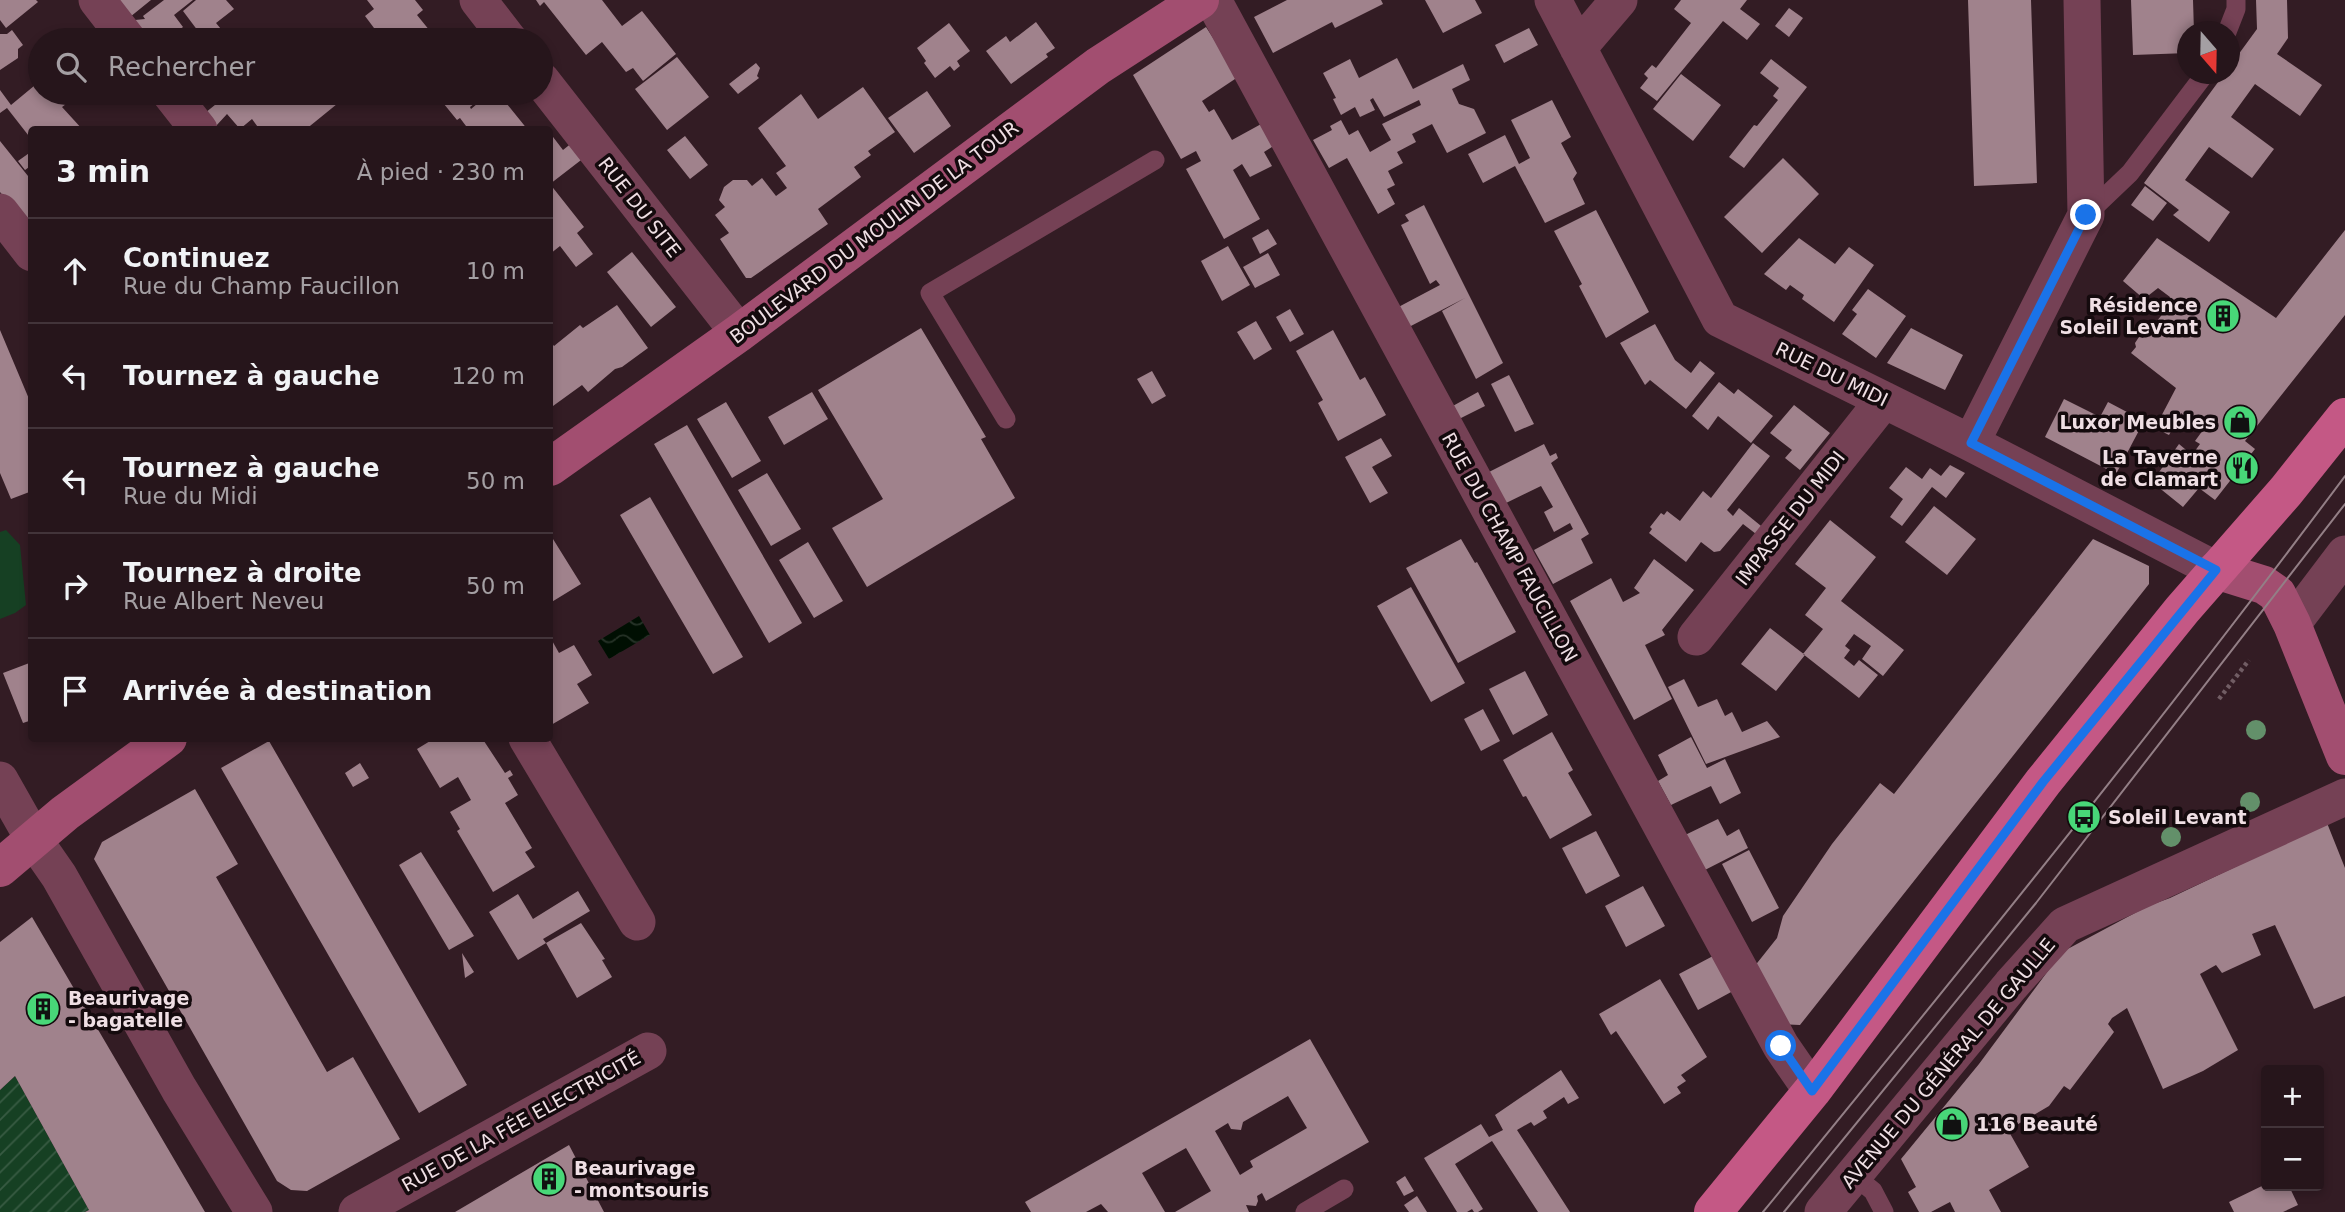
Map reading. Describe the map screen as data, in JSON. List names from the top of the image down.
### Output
{
  "streets": {
    "street": [
      "RUE DU SITE",
      "BOULEVARD DU MOULIN DE LA TOUR",
      "RUE DU MIDI",
      "IMPASSE DU MIDI",
      "RUE DU CHAMP FAUCILLON",
      "AVENUE DU GÉNÉRAL DE GAULLE",
      "RUE DE LA FÉE ELECTRICITÉ"
    ]
  },
  "crossings": [
    ["RUE DU SITE", "BOULEVARD DU MOULIN DE LA TOUR"],
    ["RUE DU MIDI", "IMPASSE DU MIDI"]
  ],
  "places": {
    "building": ["Résidence Soleil Levant", "Beaurivage - bagatelle", "Beaurivage - montsouris"],
    "shop": ["Luxor Meubles", "116 Beauté"],
    "restaurant": ["La Taverne de Clamart"],
    "bus stop": ["Soleil Levant"]
  },
  "north": "bottom",
  "page": {
    "search": "Rechercher",
    "heading": ["3 min", "À pied · 230 m"],
    "list": [
      ["Continuez", "Rue du Champ Faucillon", "10 m"],
      ["Tournez à gauche", "120 m"],
      ["Tournez à gauche", "Rue du Midi", "50 m"],
      ["Tournez à droite", "Rue Albert Neveu", "50 m"],
      "Arrivée à destination"
    ],
    "map_buttons": ["+", "−"]
  }
}
